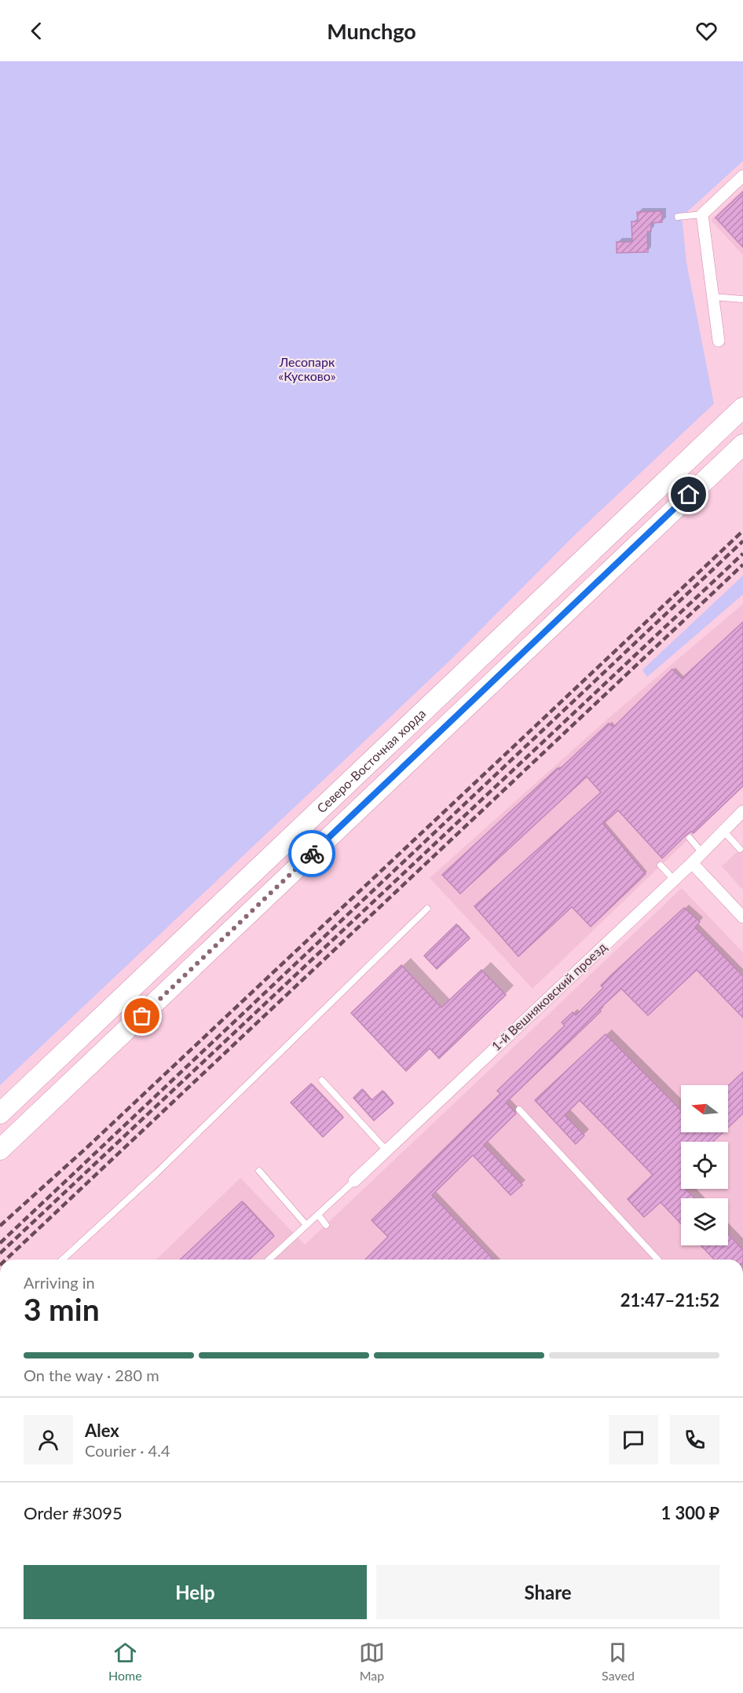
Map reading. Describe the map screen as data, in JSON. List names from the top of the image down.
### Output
{
  "streets": {
    "main road": ["Северо-Восточная хорда"],
    "street": ["1-й Вешняковский проезд"]
  },
  "parks": ["Лесопарк «Кусково»"],
  "north": "left",
  "page": {
    "header": "Munchgo",
    "heading": ["3 min", "Arriving in", "21:47–21:52"],
    "panel": [
      "Alex",
      "Courier · 4.4",
      "Order #3095",
      "1 300 ₽"
    ],
    "bar": "On the way · 280 m",
    "buttons": ["Help", "Share"],
    "tabs": ["Home", "Map", "Saved"]
  }
}
